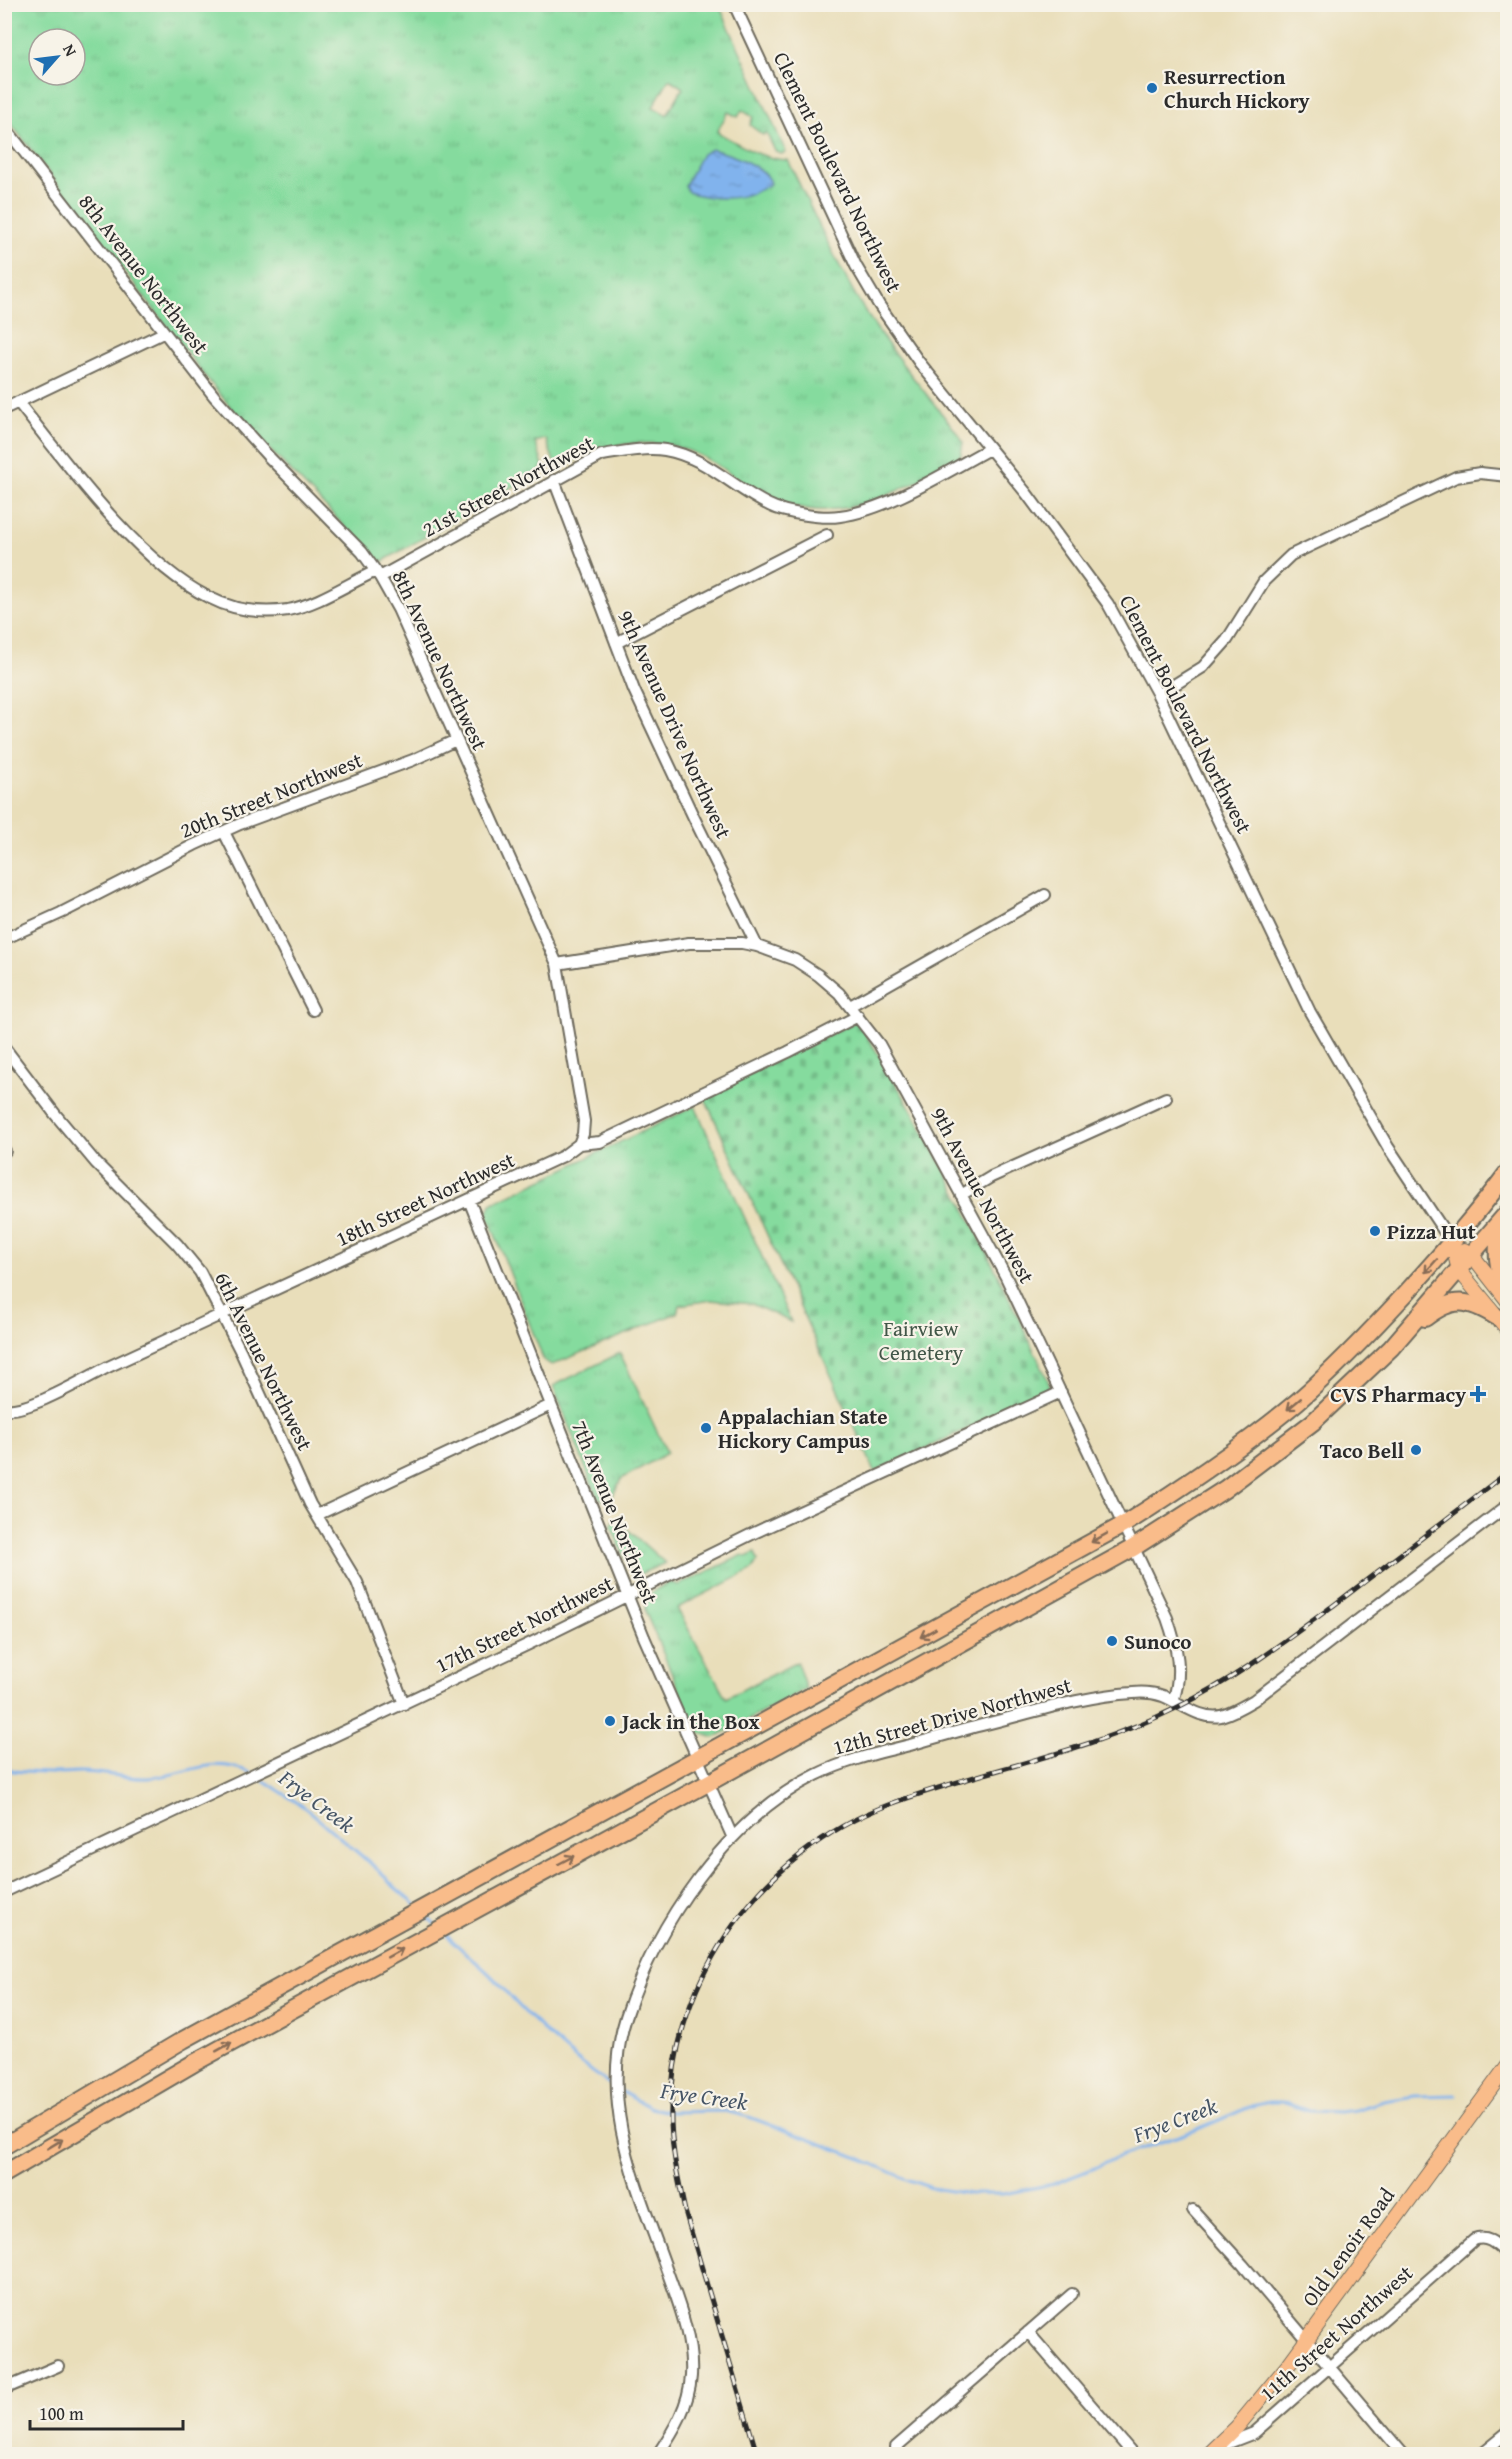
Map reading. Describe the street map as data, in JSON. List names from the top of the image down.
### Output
{
  "streets": {
    "main road": ["Clement Boulevard Northwest", "Old Lenoir Road"],
    "street": [
      "8th Avenue Northwest",
      "21st Street Northwest",
      "9th Avenue Drive Northwest",
      "20th Street Northwest",
      "9th Avenue Northwest",
      "18th Street Northwest",
      "6th Avenue Northwest",
      "7th Avenue Northwest",
      "17th Street Northwest",
      "12th Street Drive Northwest",
      "11th Street Northwest"
    ]
  },
  "crossings": [
    ["Clement Boulevard Northwest", "21st Street Northwest"],
    ["8th Avenue Northwest", "21st Street Northwest"],
    ["8th Avenue Northwest", "20th Street Northwest"],
    ["8th Avenue Northwest", "9th Avenue Northwest"],
    ["8th Avenue Northwest", "18th Street Northwest"],
    ["21st Street Northwest", "9th Avenue Drive Northwest"],
    ["9th Avenue Drive Northwest", "9th Avenue Northwest"],
    ["9th Avenue Northwest", "18th Street Northwest"],
    ["9th Avenue Northwest", "17th Street Northwest"],
    ["9th Avenue Northwest", "12th Street Drive Northwest"],
    ["18th Street Northwest", "6th Avenue Northwest"],
    ["18th Street Northwest", "7th Avenue Northwest"],
    ["6th Avenue Northwest", "17th Street Northwest"],
    ["7th Avenue Northwest", "17th Street Northwest"],
    ["7th Avenue Northwest", "12th Street Drive Northwest"],
    ["Old Lenoir Road", "11th Street Northwest"]
  ],
  "water": ["Frye Creek"],
  "parks": ["Fairview Cemetery"],
  "places": {
    "other": [
      "Resurrection Church Hickory",
      "Pizza Hut",
      "Appalachian State Hickory Campus",
      "Taco Bell",
      "Sunoco",
      "Jack in the Box"
    ],
    "health": ["CVS Pharmacy"]
  },
  "scale_bar": "100 m",
  "north": "top right"
}
